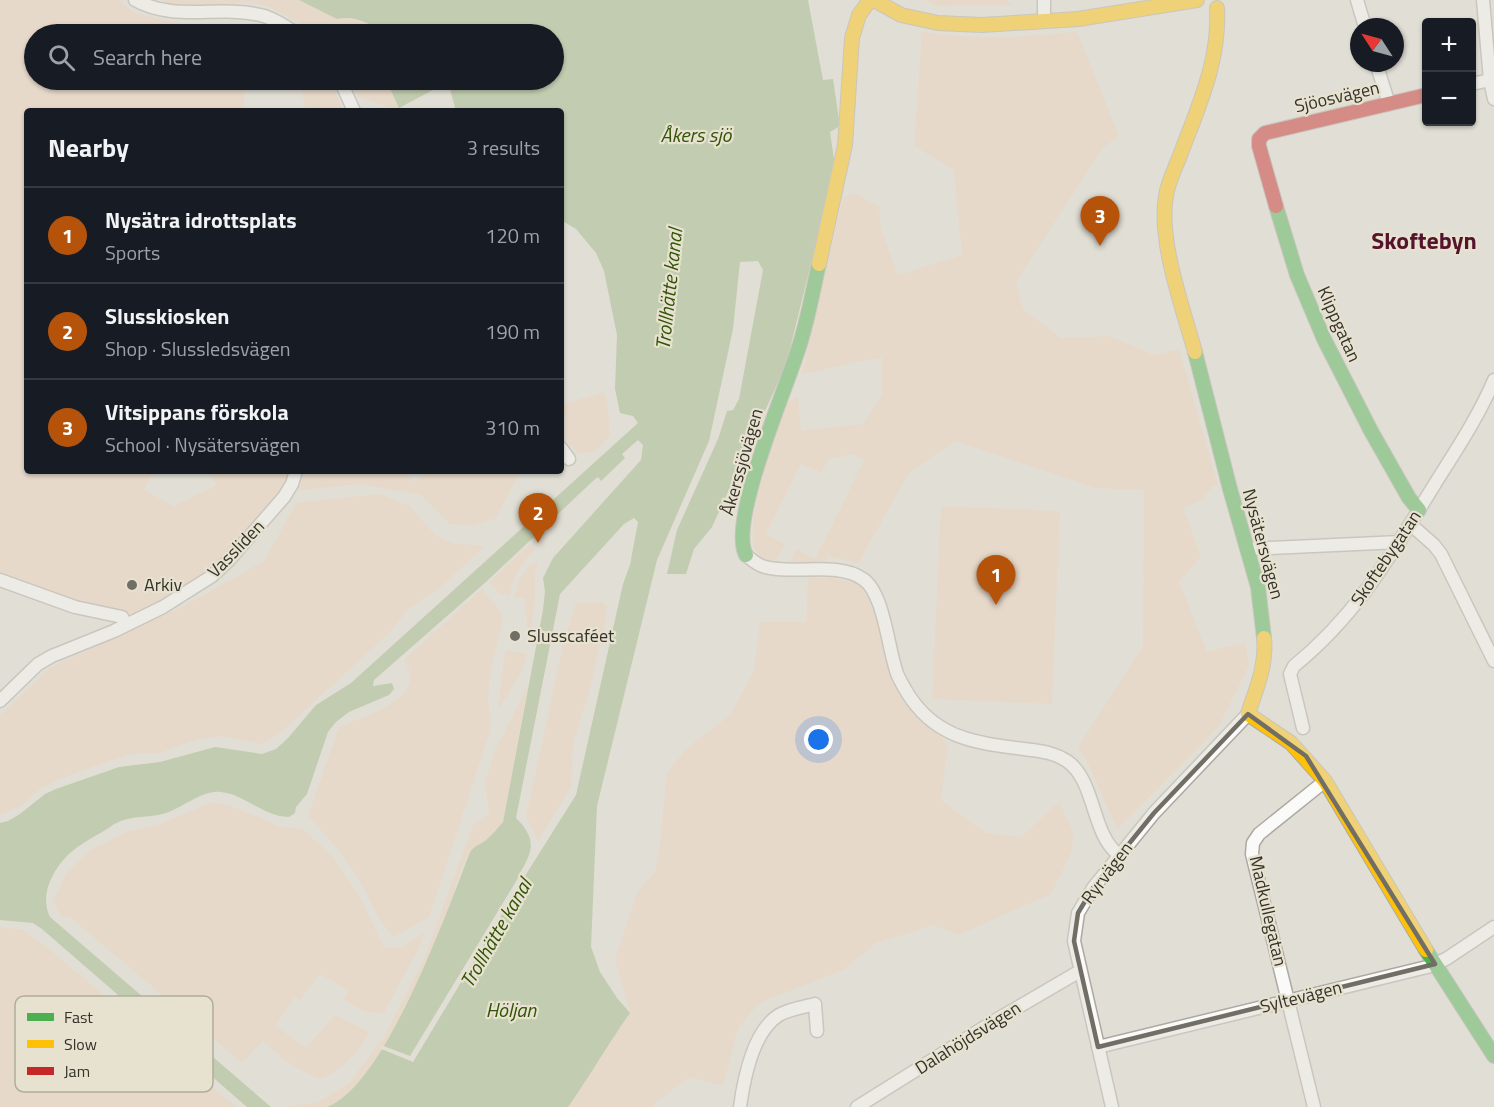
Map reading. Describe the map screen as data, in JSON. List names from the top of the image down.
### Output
{
  "streets": {
    "street": [
      "Sjöosvägen",
      "Klippgatan",
      "Åkerssjövägen",
      "Nysätersvägen",
      "Vassliden",
      "Skoftebygatan",
      "Ryrvägen",
      "Madkullegatan",
      "Syltevägen",
      "Dalahöjdsvägen"
    ]
  },
  "crossings": [
    ["Sjöosvägen", "Klippgatan"],
    ["Klippgatan", "Skoftebygatan"],
    ["Åkerssjövägen", "Ryrvägen"],
    ["Nysätersvägen", "Ryrvägen"],
    ["Ryrvägen", "Syltevägen"],
    ["Ryrvägen", "Dalahöjdsvägen"],
    ["Madkullegatan", "Syltevägen"]
  ],
  "districts": ["Skoftebyn"],
  "water": ["Åkers sjö", "Trollhätte kanal", "Höljan"],
  "places": ["Arkiv", "Slusscaféet"],
  "legend": ["Fast", "Slow", "Jam"],
  "north": "top left",
  "page": {
    "map_buttons": ["+", "−"],
    "search": "Search here",
    "heading": ["Nearby", "3 results"],
    "list": [
      {
        "mark": "1",
        "name": "Nysätra idrottsplats",
        "note": "Sports",
        "value": "120 m"
      },
      {
        "mark": "2",
        "name": "Slusskiosken",
        "note": "Shop · Slussledsvägen",
        "value": "190 m"
      },
      {
        "mark": "3",
        "name": "Vitsippans förskola",
        "note": "School · Nysätersvägen",
        "value": "310 m"
      }
    ],
    "pins": ["3", "2", "1"]
  }
}
